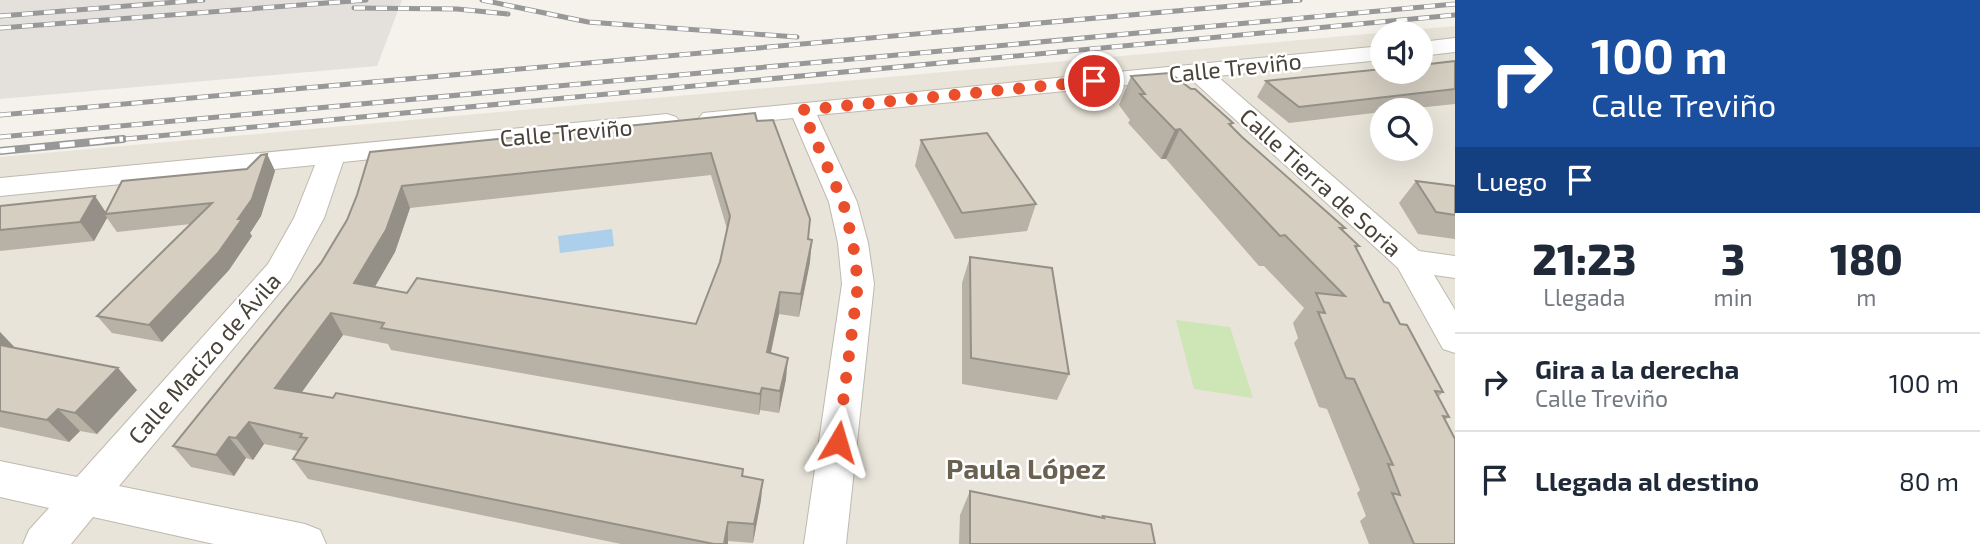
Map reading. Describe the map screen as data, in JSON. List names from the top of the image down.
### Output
{
  "streets": {
    "street": ["Calle Treviño", "Calle Tierra de Soria", "Calle Macizo de Ávila"]
  },
  "crossings": [
    ["Calle Treviño", "Calle Tierra de Soria"],
    ["Calle Treviño", "Calle Macizo de Ávila"]
  ],
  "districts": ["Paula López"],
  "page": {
    "turn": ["100 m", "Calle Treviño"],
    "then": "Luego",
    "eta": [
      "21:23",
      "Llegada",
      "3",
      "min",
      "180",
      "m"
    ],
    "list": [
      {
        "name": "Gira a la derecha",
        "note": "Calle Treviño",
        "value": "100 m"
      },
      {
        "name": "Llegada al destino",
        "value": "80 m"
      }
    ]
  }
}
